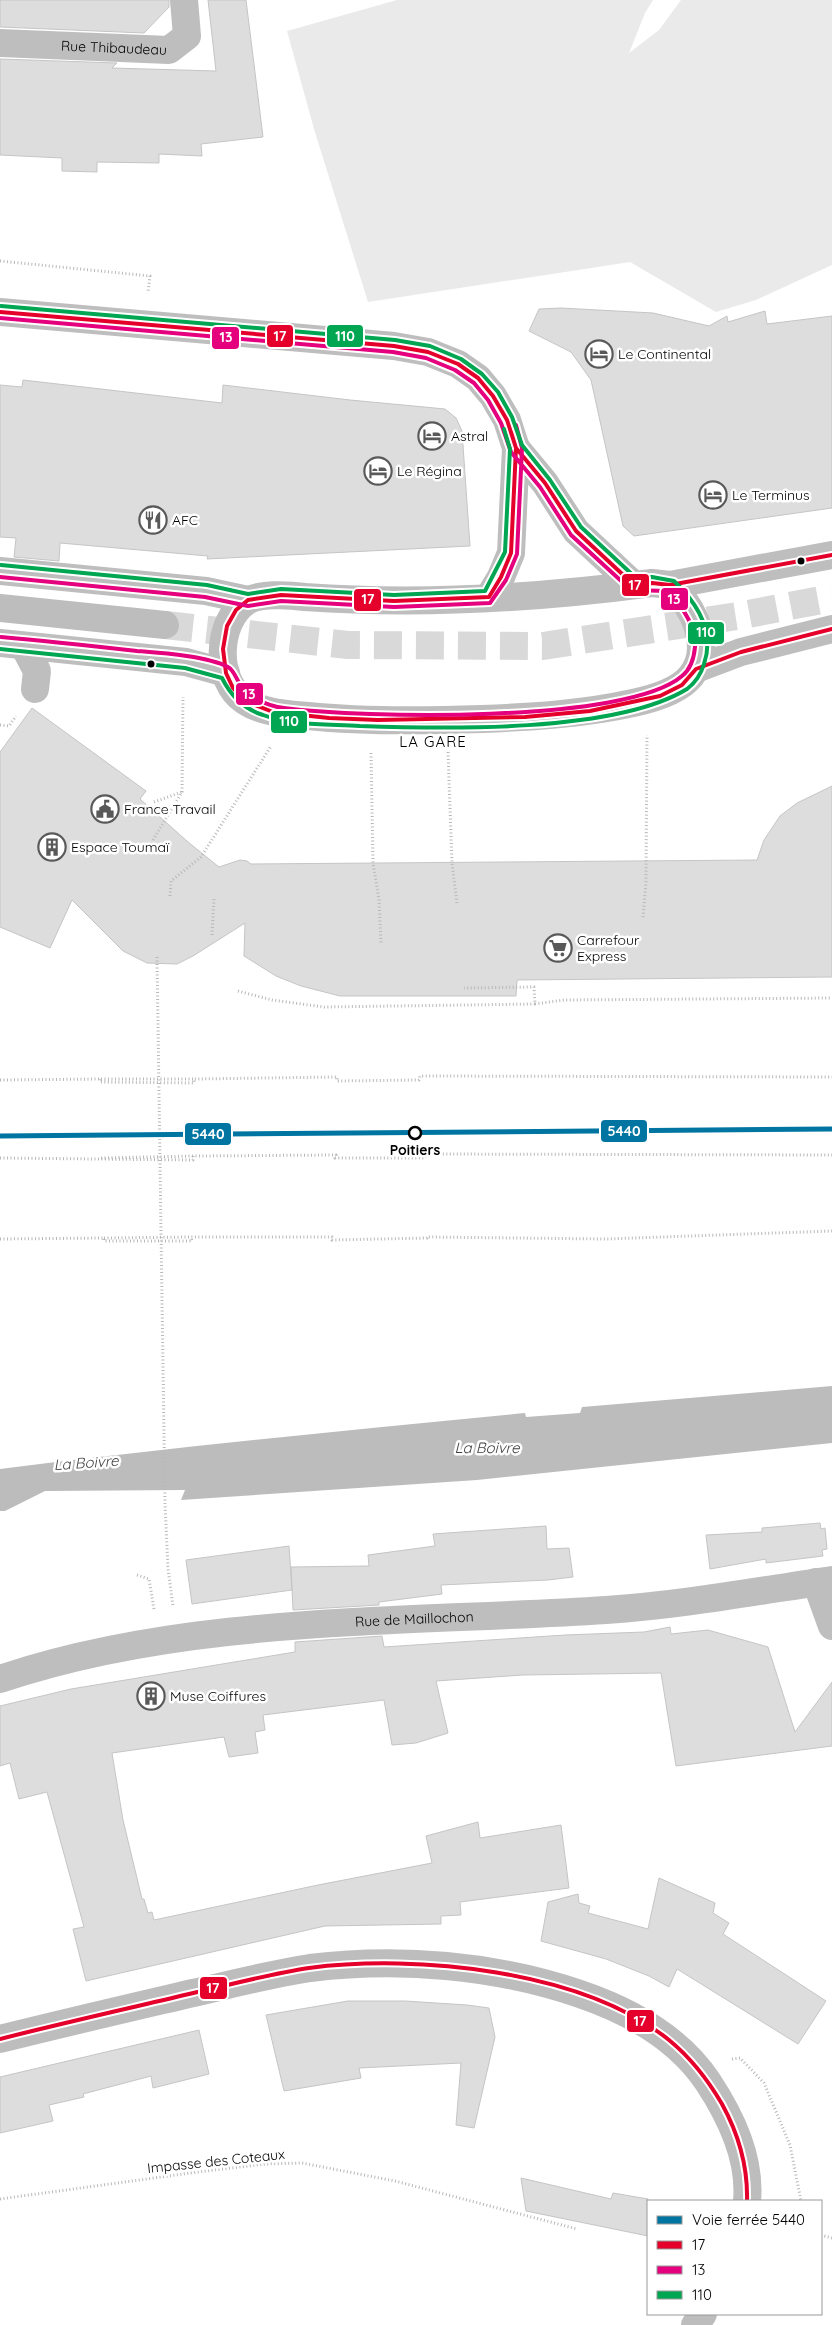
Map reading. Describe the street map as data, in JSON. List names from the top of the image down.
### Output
{
  "streets": {
    "street": ["Rue Thibaudeau", "Rue de Maillochon"],
    "path": ["Impasse des Coteaux"]
  },
  "districts": ["LA GARE"],
  "water": ["La Boivre"],
  "places": {
    "hotel": [
      "Le Continental",
      "Astral",
      "Le Régina",
      "Le Terminus"
    ],
    "restaurant": ["AFC"],
    "public building": ["France Travail"],
    "building": ["Espace Toumaï", "Muse Coiffures"],
    "supermarket": ["Carrefour Express"],
    "other": ["Poitiers"]
  },
  "lines": [
    "transit line 110",
    "transit line 17",
    "transit line 13",
    "rail line 5440"
  ],
  "legend": [
    "Voie ferrée 5440",
    "17",
    "13",
    "110"
  ]
}
